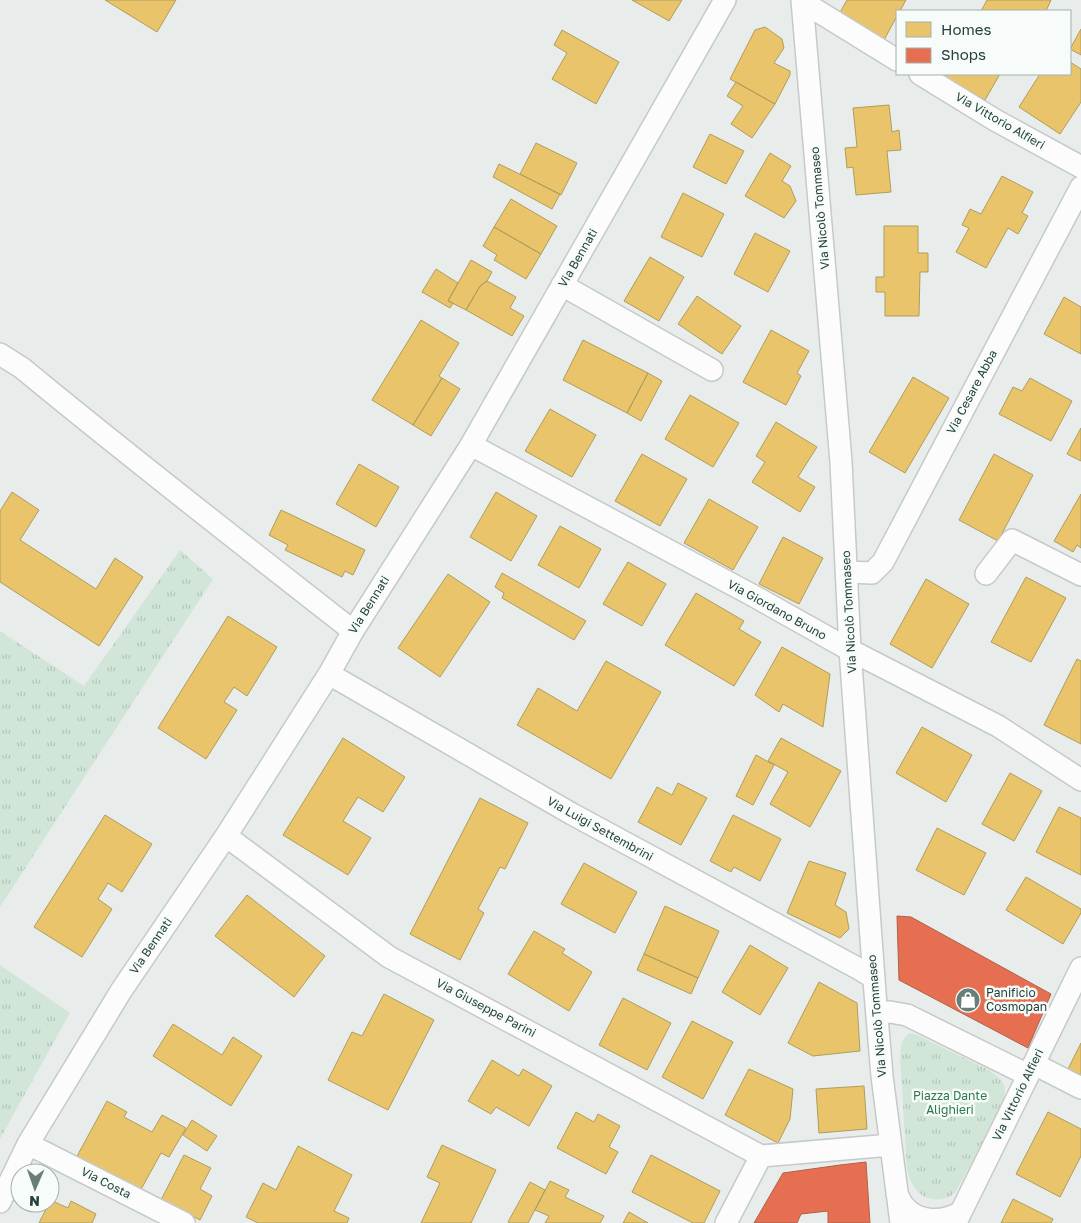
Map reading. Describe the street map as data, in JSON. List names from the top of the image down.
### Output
{
  "streets": {
    "street": [
      "Via Vittorio Alfieri",
      "Via Nicolò Tommaseo",
      "Via Bennati",
      "Via Cesare Abba",
      "Via Giordano Bruno",
      "Via Luigi Settembrini",
      "Via Giuseppe Parini",
      "Via Costa"
    ]
  },
  "crossings": [
    ["Via Nicolò Tommaseo", "Via Cesare Abba"],
    ["Via Nicolò Tommaseo", "Via Giordano Bruno"],
    ["Via Nicolò Tommaseo", "Via Luigi Settembrini"],
    ["Via Bennati", "Via Giordano Bruno"],
    ["Via Bennati", "Via Luigi Settembrini"],
    ["Via Bennati", "Via Giuseppe Parini"],
    ["Via Bennati", "Via Costa"]
  ],
  "parks": ["Piazza Dante Alighieri"],
  "places": {
    "shop": ["Panificio Cosmopan"]
  },
  "legend": ["Homes", "Shops"],
  "north": "bottom"
}
